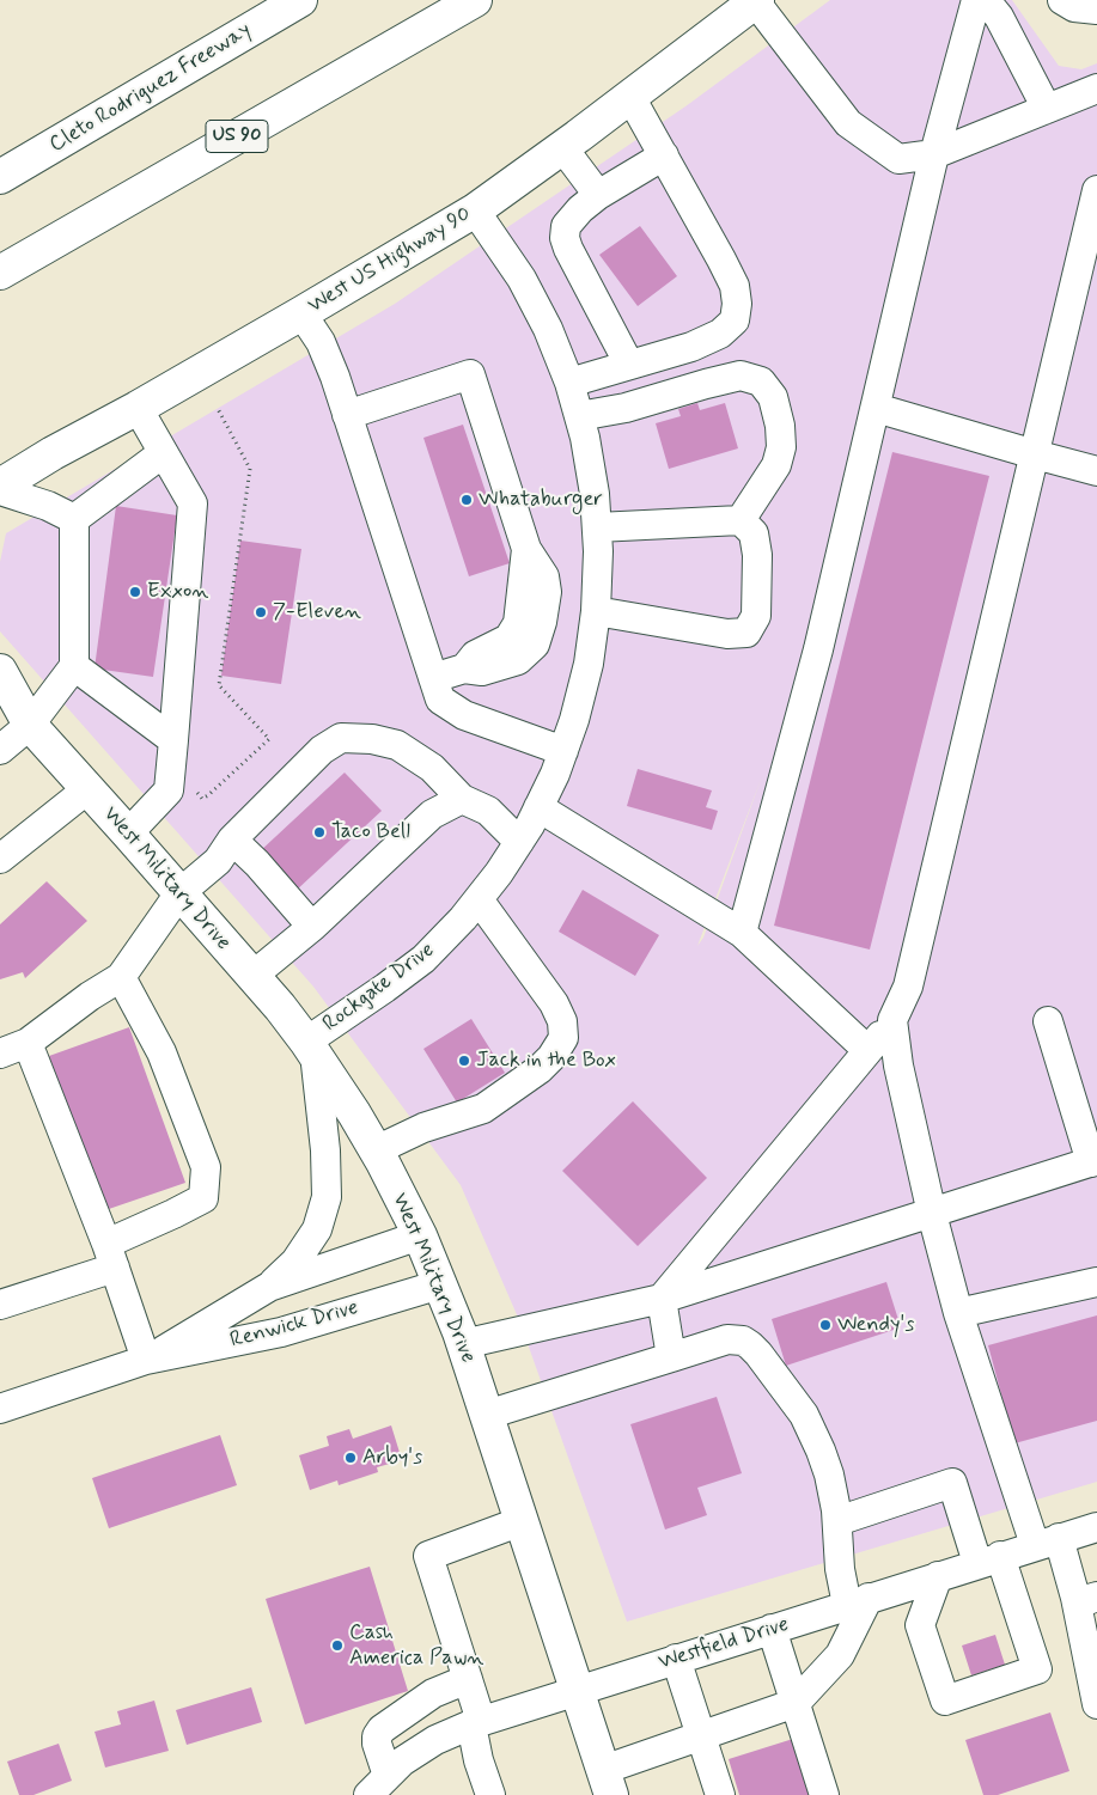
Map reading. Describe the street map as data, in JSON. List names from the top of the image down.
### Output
{
  "streets": {
    "main road": [
      "Cleto Rodriguez Freeway",
      "US 90",
      "West US Highway 90",
      "West Military Drive"
    ],
    "street": ["Rockgate Drive", "Renwick Drive", "Westfield Drive"]
  },
  "crossings": [
    ["West US Highway 90", "Rockgate Drive"],
    ["West Military Drive", "Rockgate Drive"],
    ["West Military Drive", "Renwick Drive"],
    ["West Military Drive", "Westfield Drive"],
    ["Rockgate Drive", "Renwick Drive"]
  ],
  "places": [
    "Whataburger",
    "Exxon",
    "7-Eleven",
    "Taco Bell",
    "Jack in the Box",
    "Wendy's",
    "Arby's",
    "Cash America Pawn"
  ]
}
